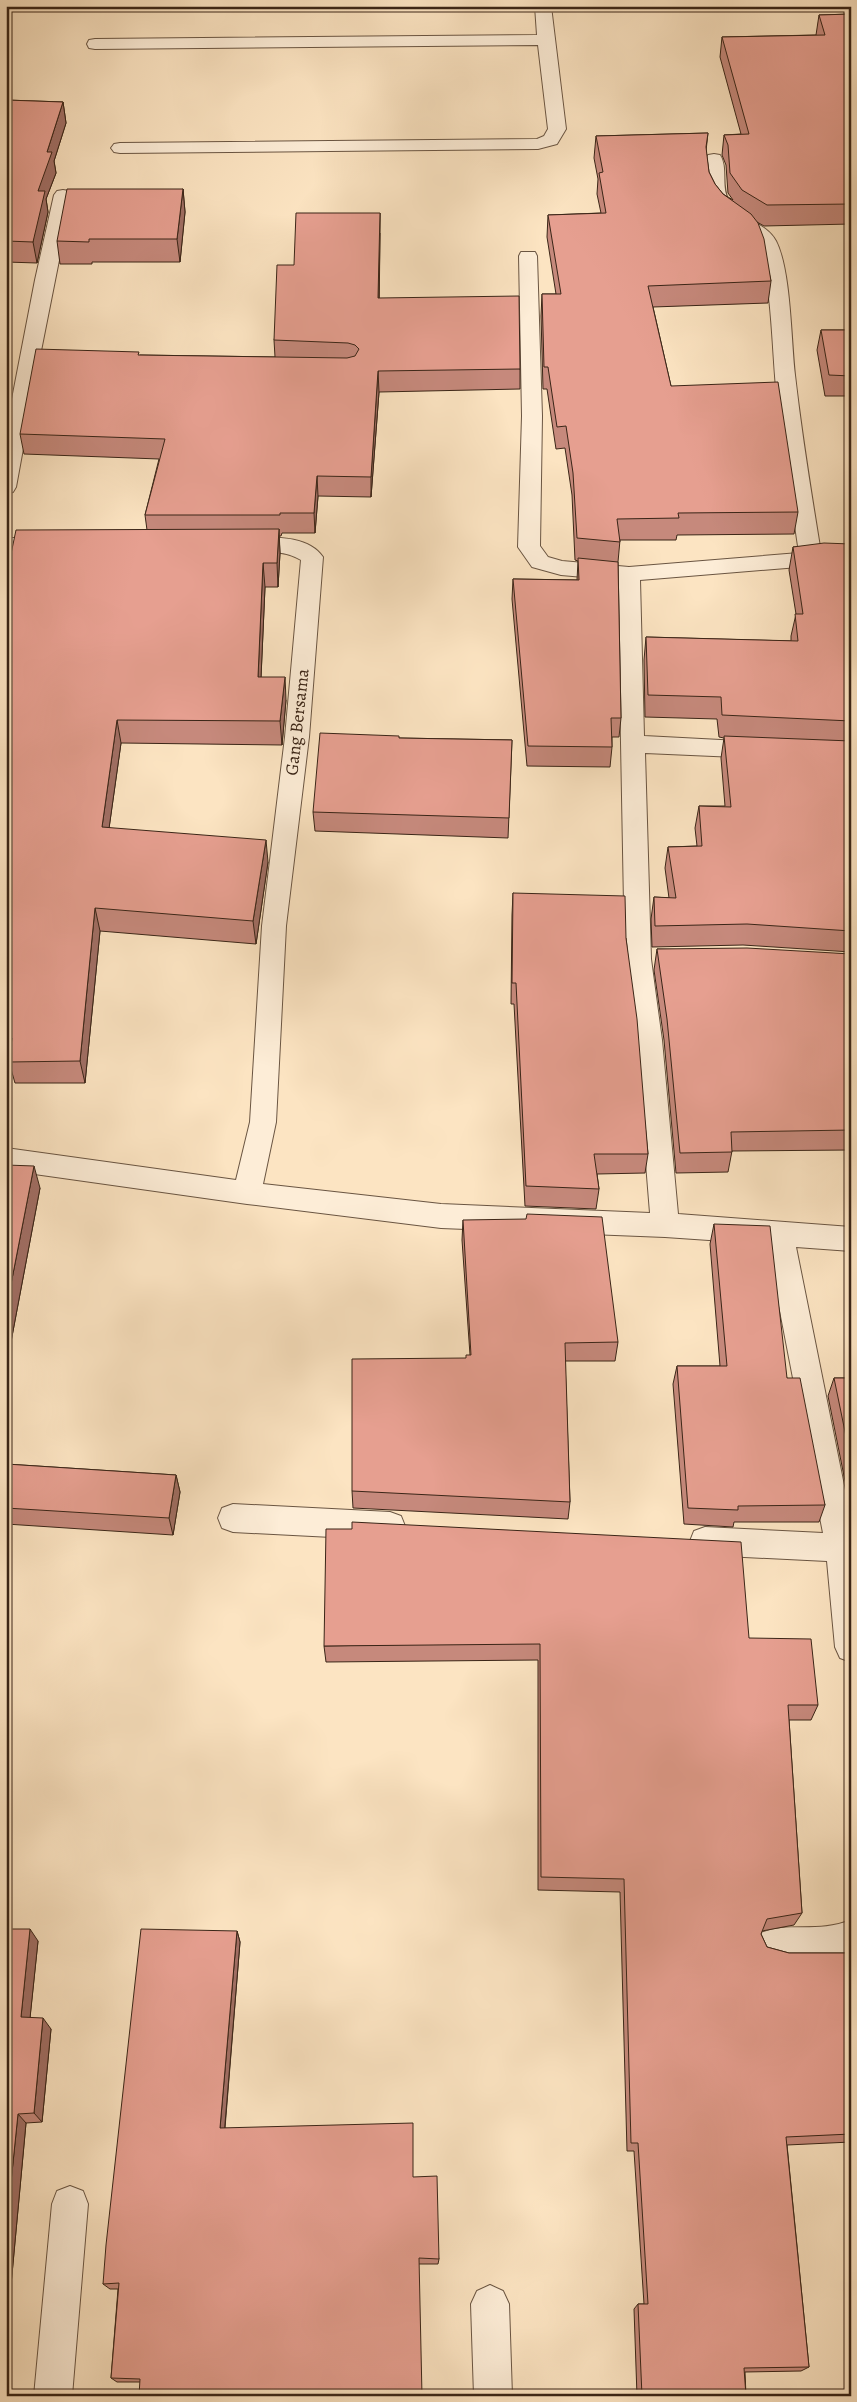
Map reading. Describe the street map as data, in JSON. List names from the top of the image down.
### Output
{
  "streets": {
    "street": ["Gang Bersama"]
  }
}
